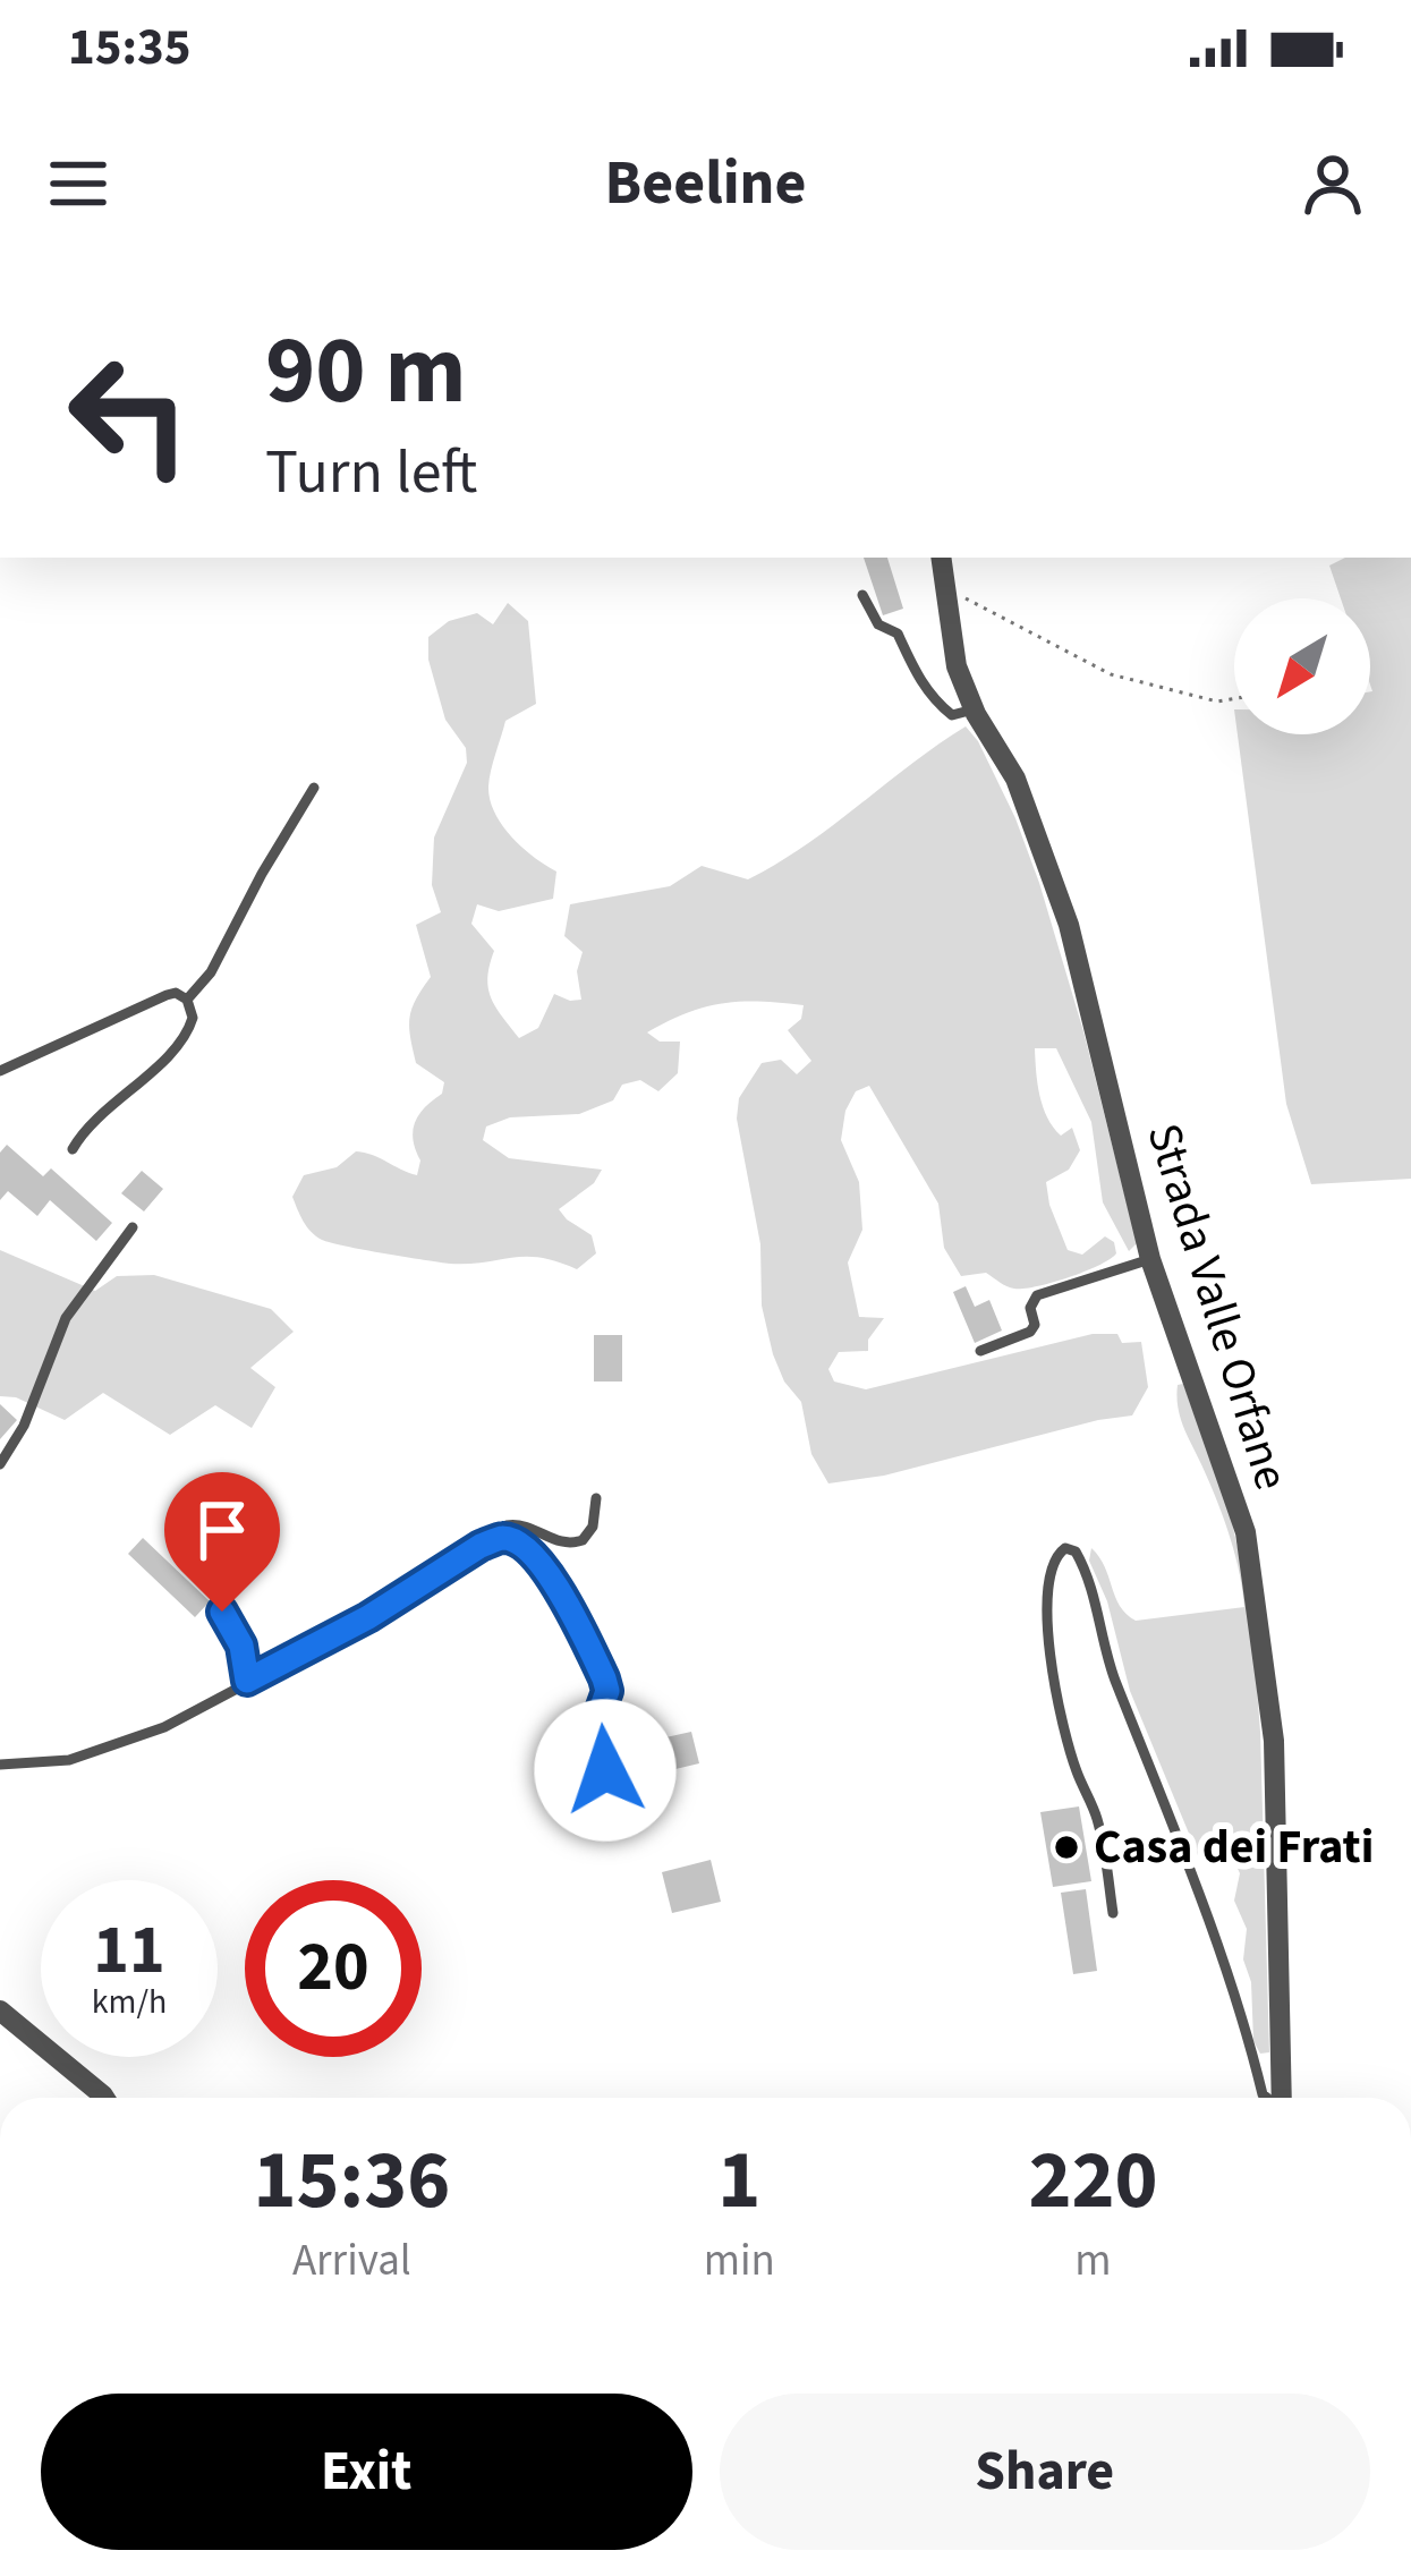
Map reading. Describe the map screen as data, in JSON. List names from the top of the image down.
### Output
{
  "streets": {
    "street": ["Strada Valle Orfane"]
  },
  "places": ["Casa dei Frati"],
  "north": "bottom left",
  "page": {
    "status": "15:35",
    "header": "Beeline",
    "turn": ["90 m", "Turn left"],
    "speed": "11 km/h",
    "limit": "20",
    "eta": [
      "15:36",
      "Arrival",
      "1",
      "min",
      "220",
      "m"
    ],
    "buttons": ["Exit", "Share"]
  }
}
